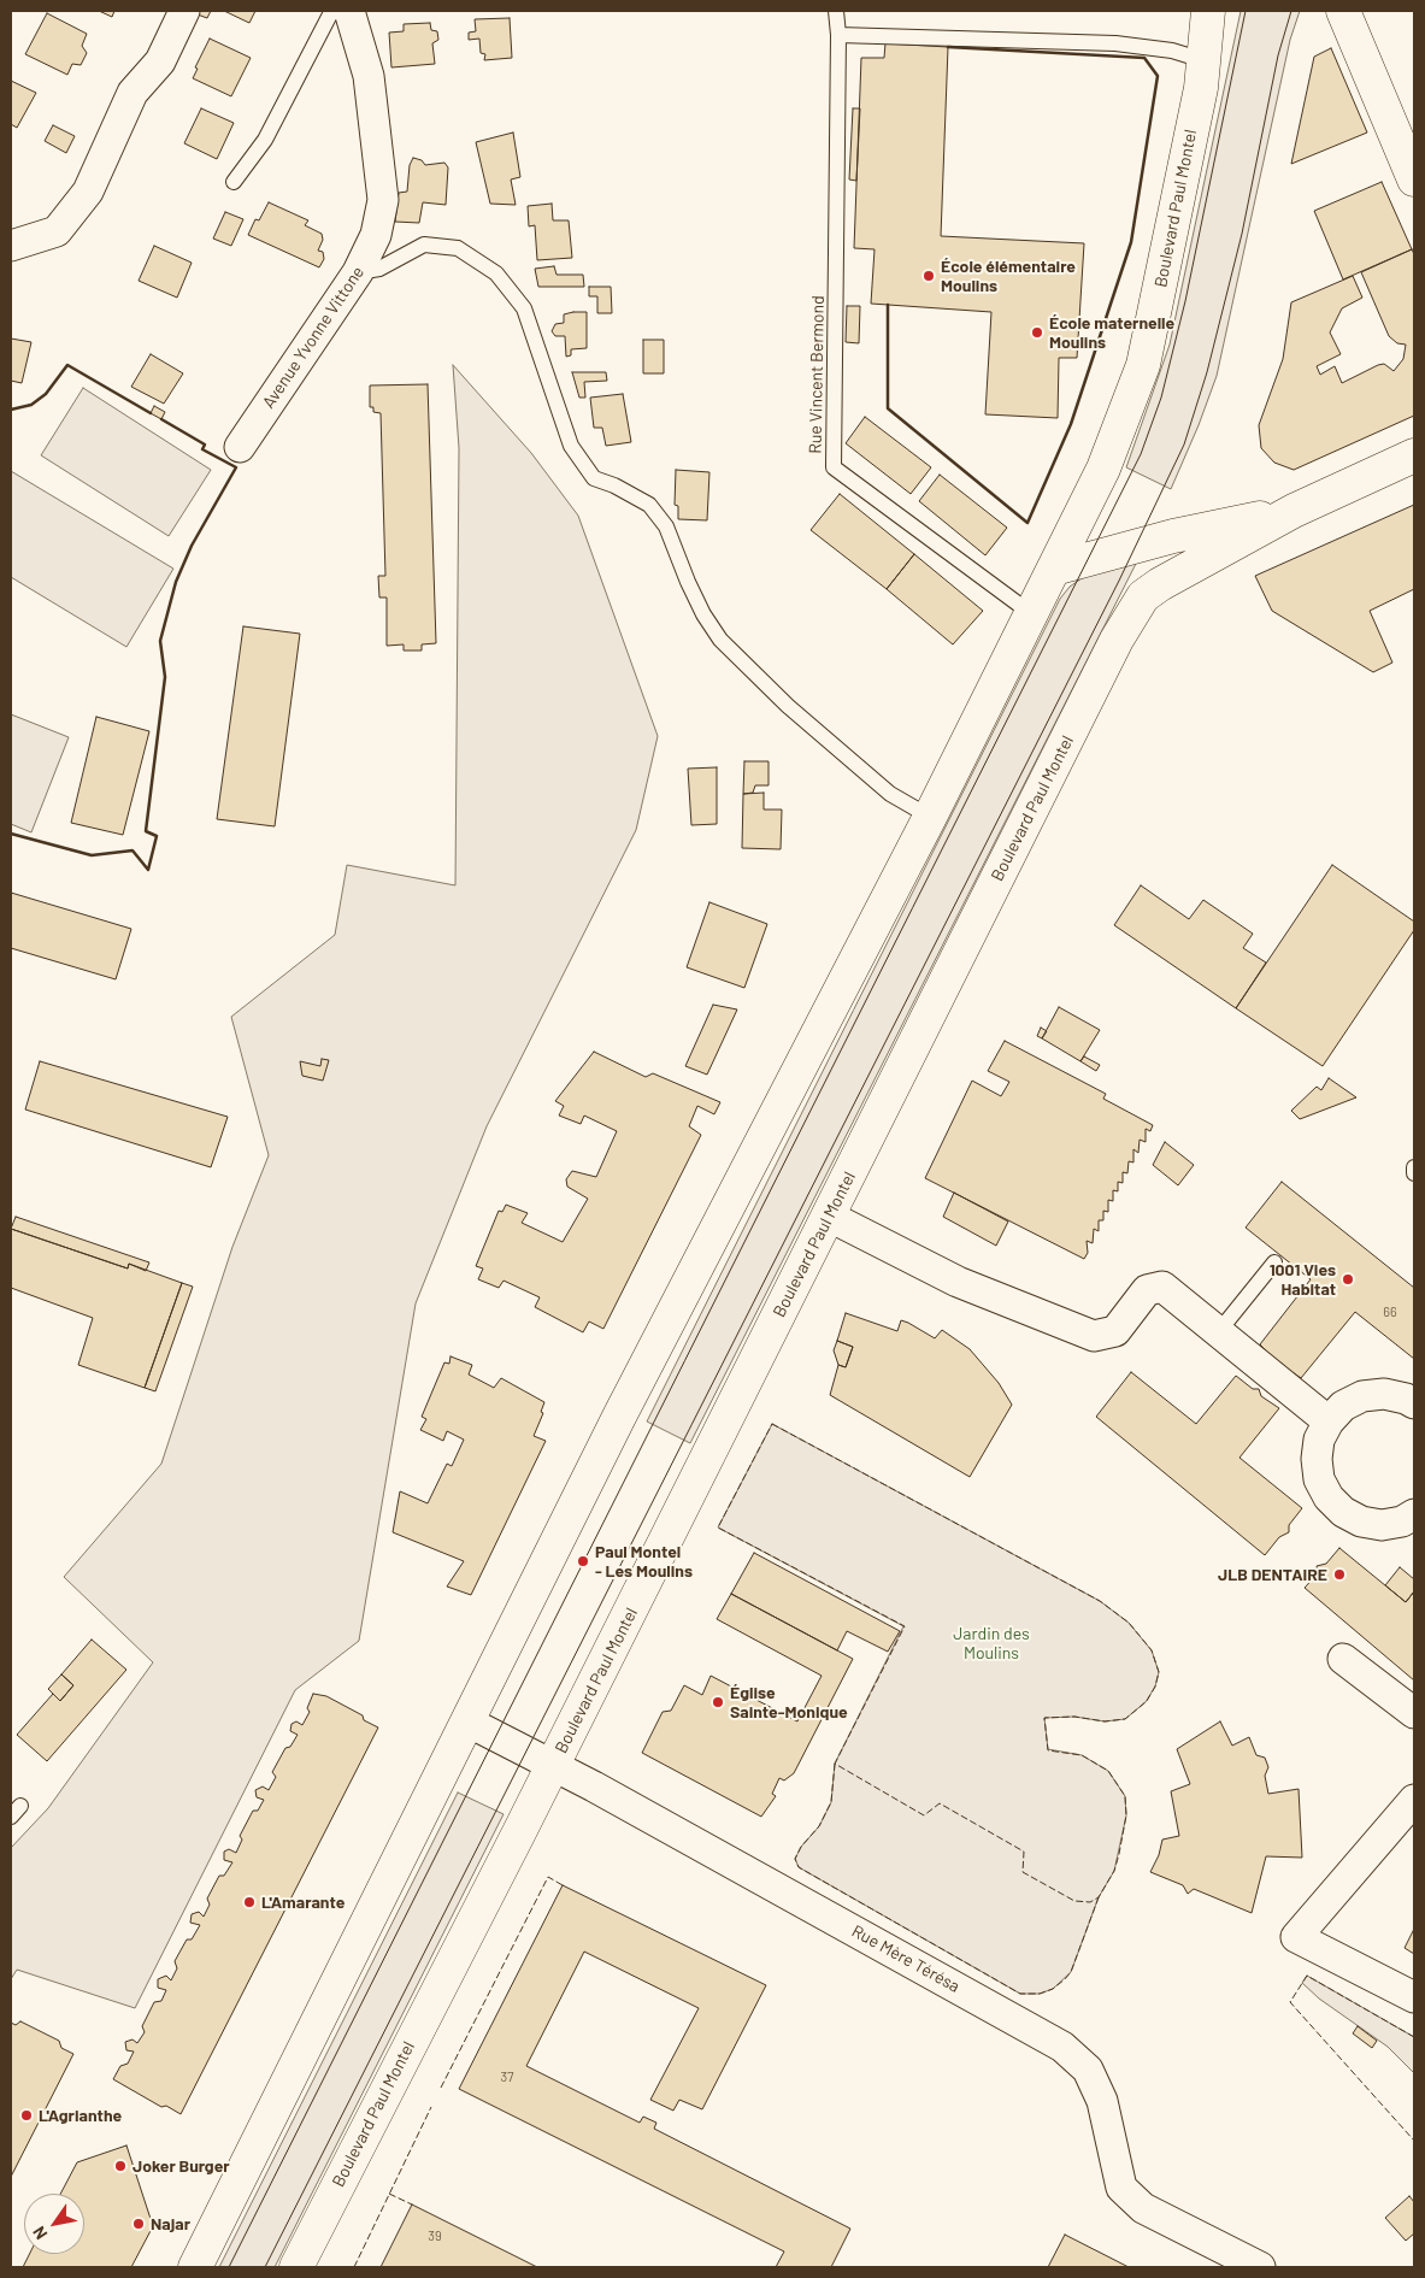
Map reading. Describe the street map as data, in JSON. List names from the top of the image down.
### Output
{
  "streets": {
    "main road": ["Boulevard Paul Montel"],
    "street": ["Avenue Yvonne Vittone", "Rue Mère Térésa"],
    "lane": ["Rue Vincent Bermond"]
  },
  "crossings": [
    ["Boulevard Paul Montel", "Rue Vincent Bermond"],
    ["Boulevard Paul Montel", "Rue Mère Térésa"]
  ],
  "parks": ["Jardin des Moulins"],
  "places": [
    "École élémentaire Moulins",
    "École maternelle Moulins",
    "1001 Vies Habitat",
    "Paul Montel - Les Moulins",
    "JLB DENTAIRE",
    "Église Sainte-Monique",
    "L'Amarante",
    "L'Agrianthe",
    "Joker Burger",
    "Najar"
  ],
  "house_numbers": ["66", "37", "39"],
  "north": "bottom left"
}
